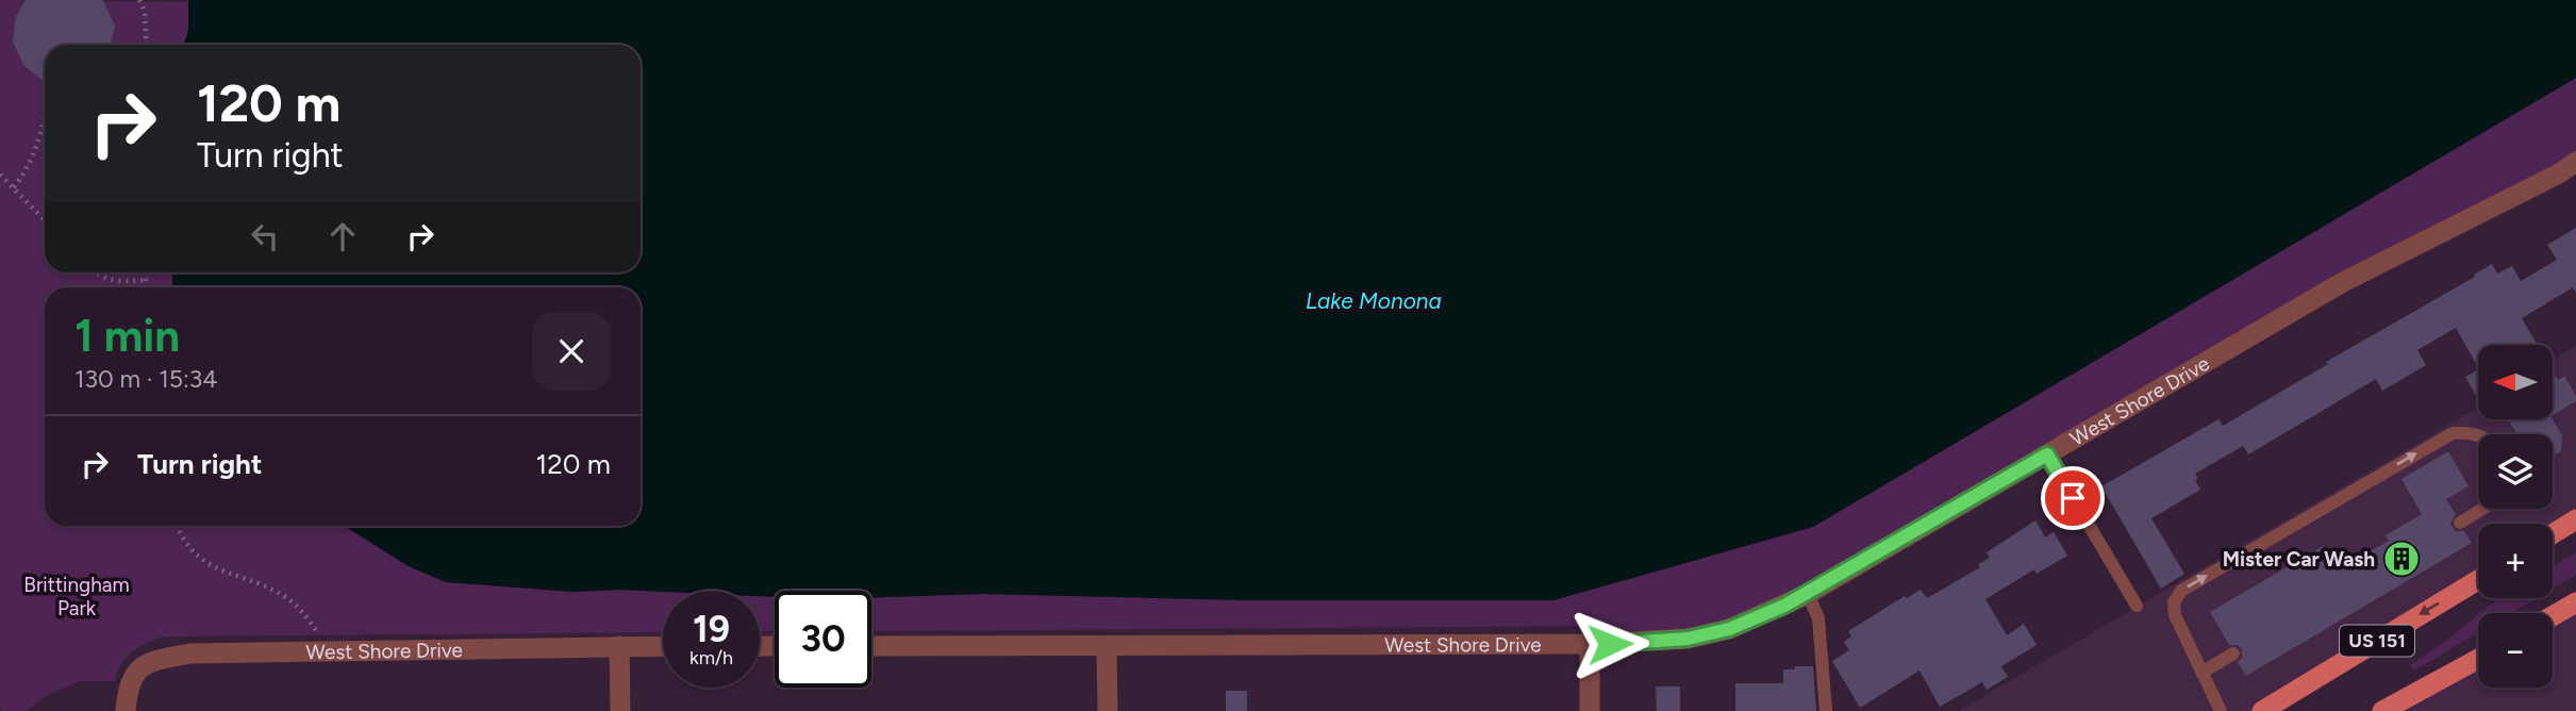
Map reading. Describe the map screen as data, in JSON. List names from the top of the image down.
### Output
{
  "streets": {
    "main road": ["US 151"],
    "street": ["West Shore Drive"]
  },
  "water": ["Lake Monona"],
  "parks": ["Brittingham Park"],
  "places": {
    "building": ["Mister Car Wash"]
  },
  "north": "left",
  "page": {
    "turn": ["120 m", "Turn right"],
    "heading": ["1 min", "130 m · 15:34"],
    "map_buttons": ["+", "−"],
    "list": [
      {
        "name": "Turn right",
        "value": "120 m"
      }
    ],
    "speed": "19 km/h",
    "limit": "30"
  }
}
